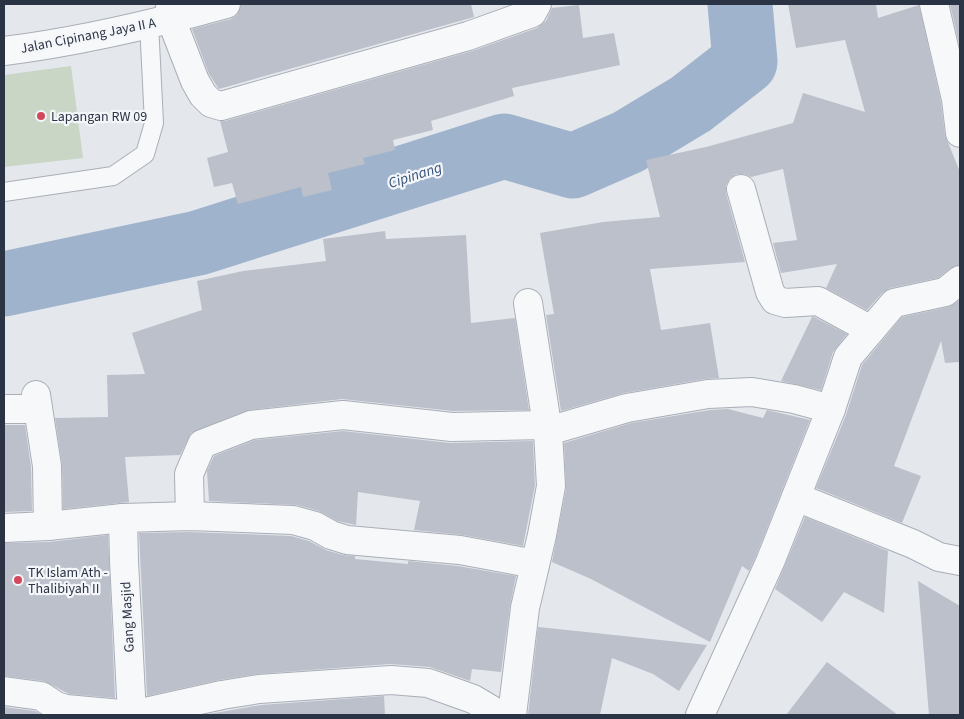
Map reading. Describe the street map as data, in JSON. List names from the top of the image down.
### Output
{
  "streets": {
    "street": ["Jalan Cipinang Jaya II A", "Gang Masjid"]
  },
  "water": ["Cipinang"],
  "places": ["Lapangan RW 09", "TK Islam Ath - Thalibiyah II"]
}
